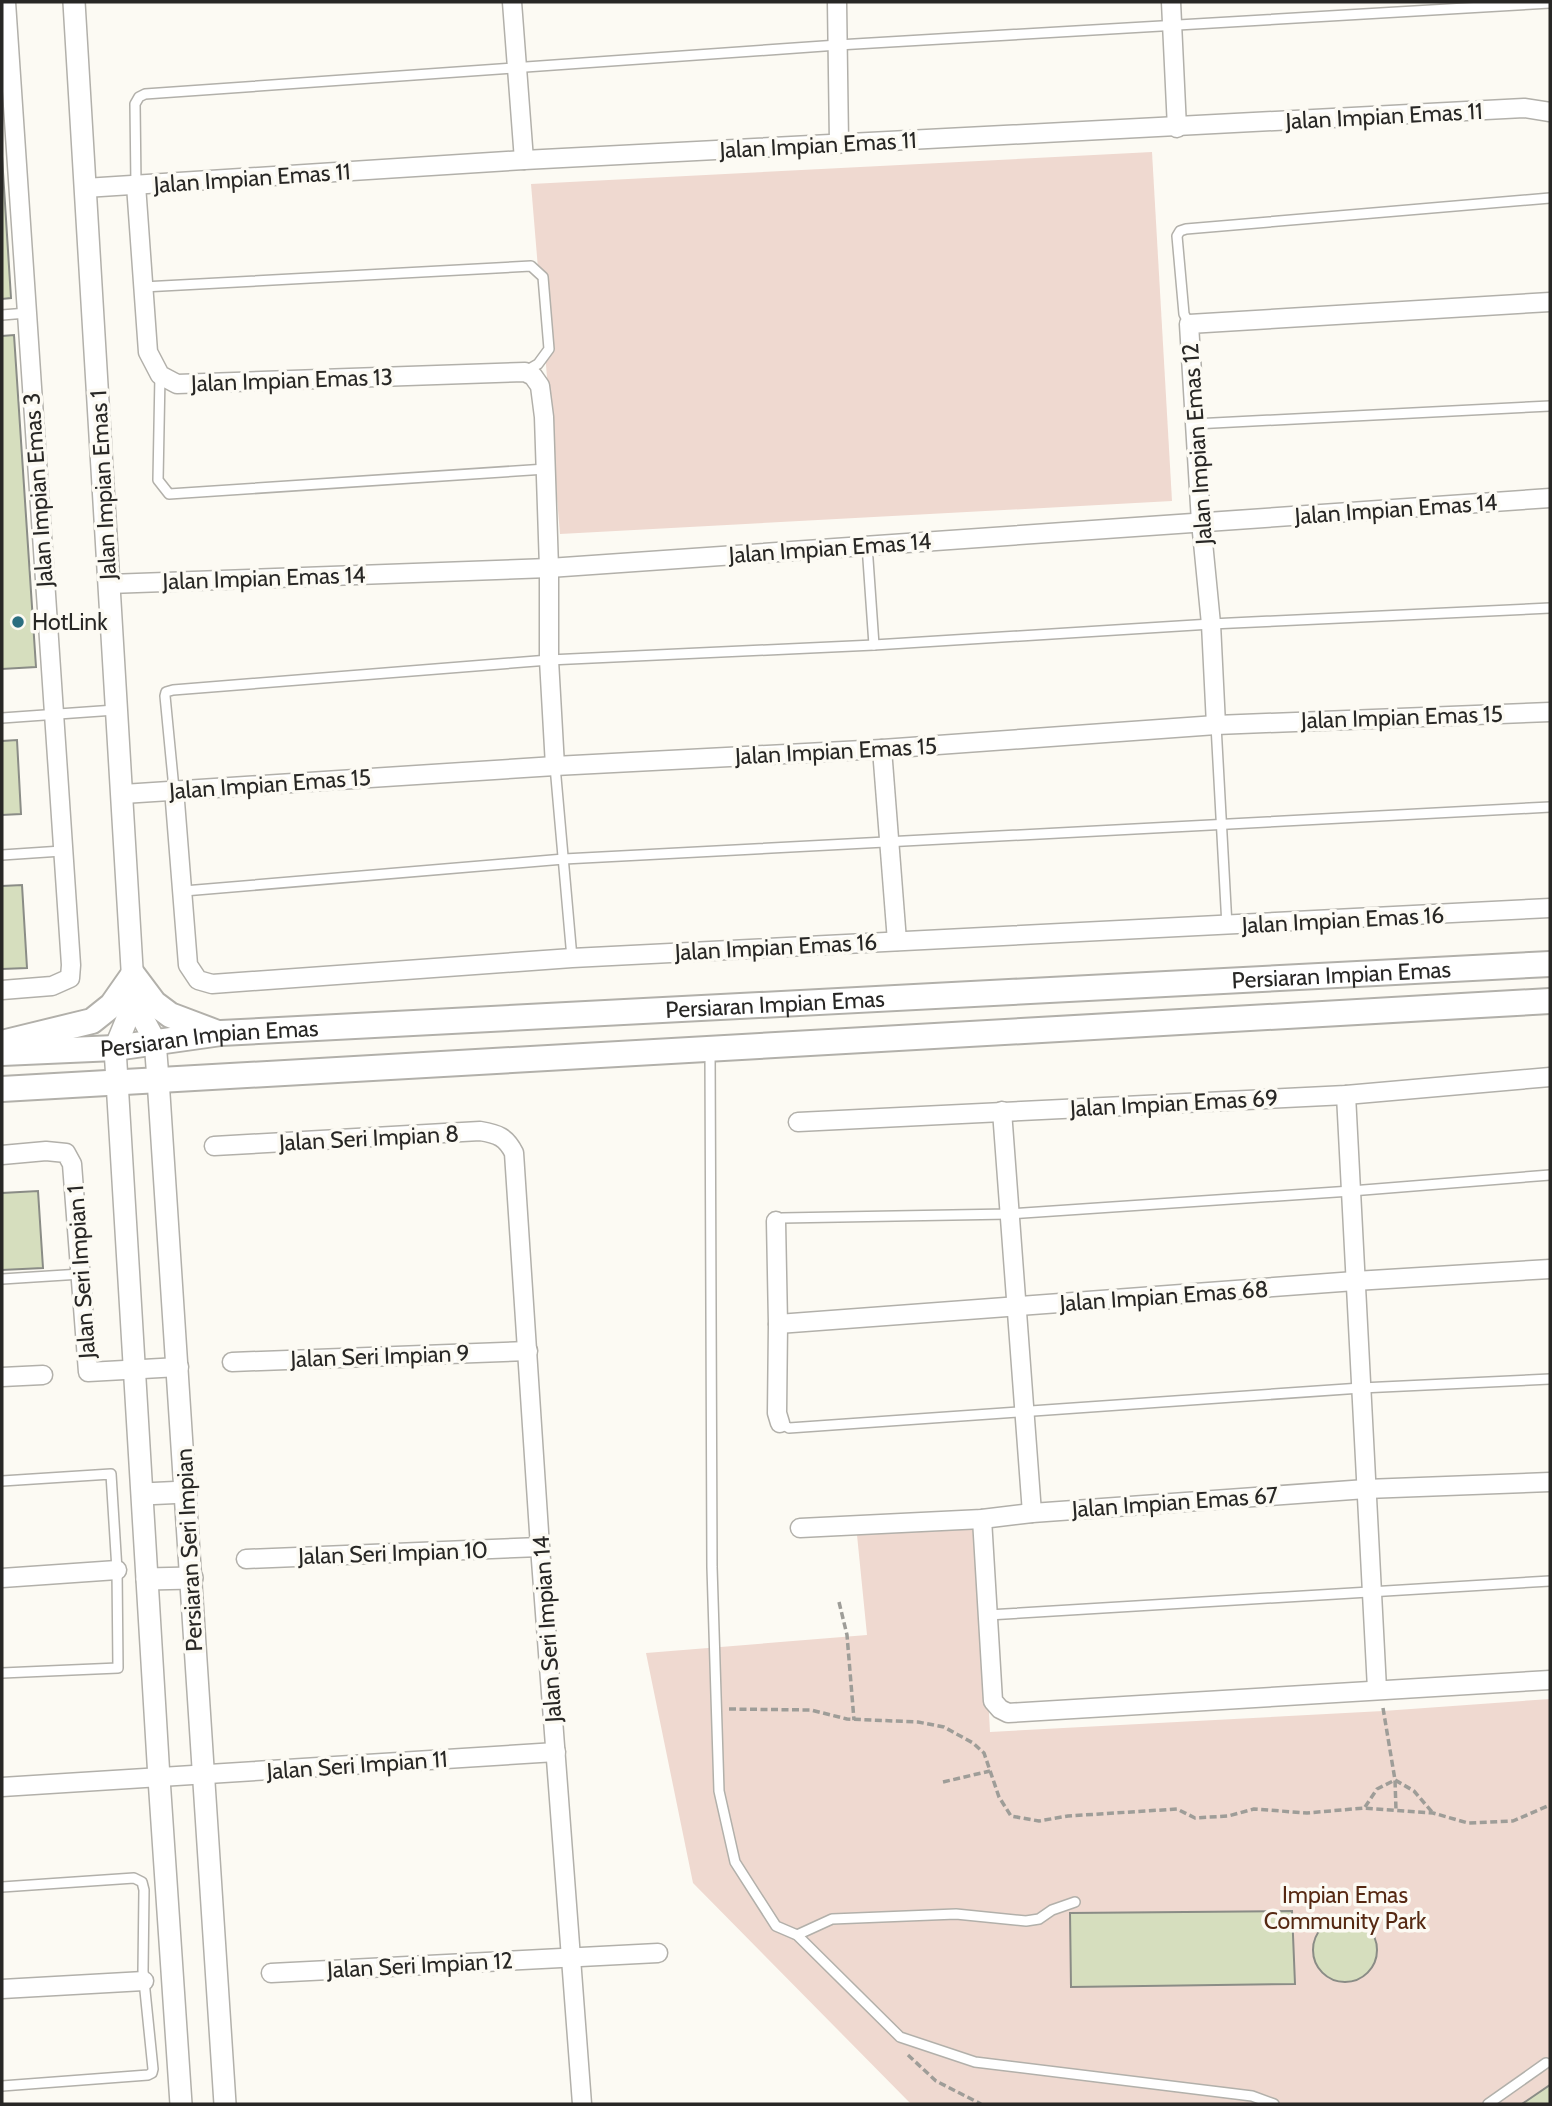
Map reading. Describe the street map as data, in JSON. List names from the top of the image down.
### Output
{
  "streets": {
    "main road": ["Persiaran Impian Emas"],
    "street": [
      "Jalan Impian Emas 11",
      "Jalan Impian Emas 13",
      "Jalan Impian Emas 12",
      "Jalan Impian Emas 1",
      "Jalan Impian Emas 3",
      "Jalan Impian Emas 14",
      "Jalan Impian Emas 15",
      "Jalan Impian Emas 16",
      "Jalan Impian Emas 69",
      "Jalan Seri Impian 8",
      "Jalan Seri Impian 1",
      "Jalan Impian Emas 68",
      "Jalan Seri Impian 9",
      "Jalan Impian Emas 67",
      "Persiaran Seri Impian",
      "Jalan Seri Impian 10",
      "Jalan Seri Impian 14",
      "Jalan Seri Impian 11",
      "Jalan Seri Impian 12"
    ]
  },
  "crossings": [
    ["Jalan Impian Emas 11", "Jalan Impian Emas 13"],
    ["Jalan Impian Emas 11", "Jalan Impian Emas 1"],
    ["Jalan Impian Emas 12", "Jalan Impian Emas 14"],
    ["Jalan Impian Emas 12", "Jalan Impian Emas 15"],
    ["Jalan Impian Emas 12", "Jalan Impian Emas 16"],
    ["Jalan Impian Emas 1", "Jalan Impian Emas 14"],
    ["Jalan Impian Emas 1", "Jalan Impian Emas 15"],
    ["Jalan Impian Emas 1", "Persiaran Impian Emas"],
    ["Jalan Impian Emas 1", "Persiaran Seri Impian"],
    ["Jalan Impian Emas 15", "Jalan Impian Emas 16"],
    ["Persiaran Impian Emas", "Persiaran Seri Impian"],
    ["Jalan Seri Impian 8", "Jalan Seri Impian 14"],
    ["Jalan Seri Impian 1", "Persiaran Seri Impian"],
    ["Jalan Seri Impian 9", "Jalan Seri Impian 14"],
    ["Persiaran Seri Impian", "Jalan Seri Impian 11"],
    ["Jalan Seri Impian 10", "Jalan Seri Impian 14"],
    ["Jalan Seri Impian 14", "Jalan Seri Impian 11"],
    ["Jalan Seri Impian 14", "Jalan Seri Impian 12"]
  ],
  "parks": ["Impian Emas Community Park"],
  "places": ["HotLink"]
}
